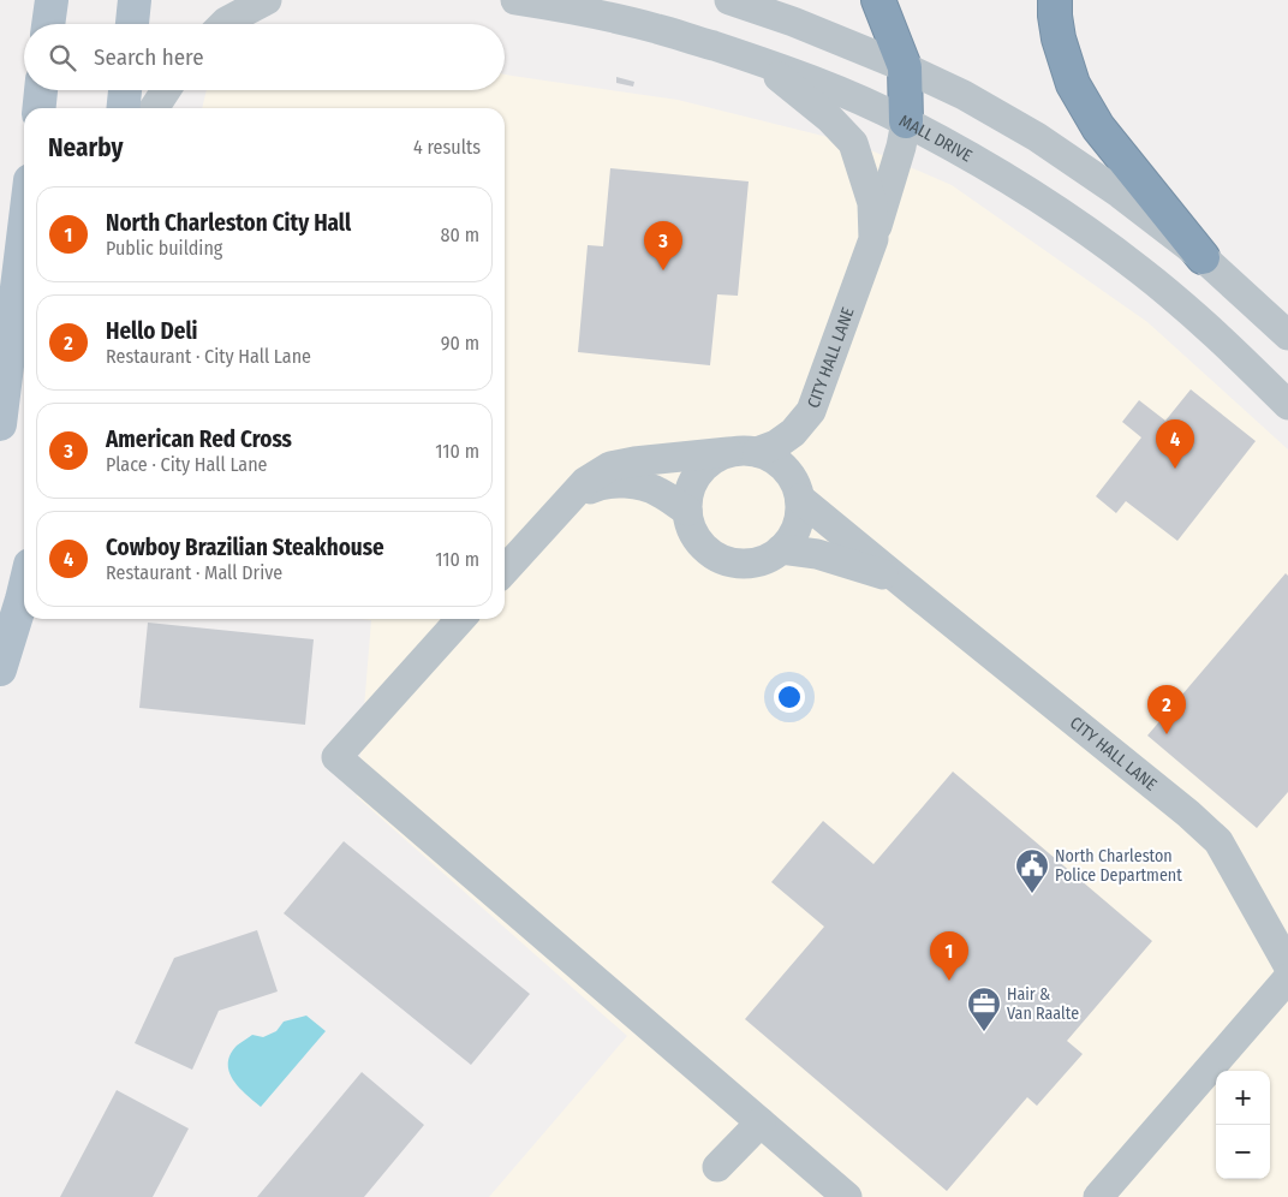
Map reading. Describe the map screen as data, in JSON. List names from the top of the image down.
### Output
{
  "streets": {
    "street": ["MALL DRIVE", "CITY HALL LANE"]
  },
  "crossings": [
    ["MALL DRIVE", "CITY HALL LANE"]
  ],
  "places": {
    "public building": ["North Charleston Police Department"],
    "office": ["Hair & Van Raalte"]
  },
  "page": {
    "search": "Search here",
    "heading": ["Nearby", "4 results"],
    "list": [
      {
        "mark": "1",
        "name": "North Charleston City Hall",
        "note": "Public building",
        "value": "80 m"
      },
      {
        "mark": "2",
        "name": "Hello Deli",
        "note": "Restaurant · City Hall Lane",
        "value": "90 m"
      },
      {
        "mark": "3",
        "name": "American Red Cross",
        "note": "Place · City Hall Lane",
        "value": "110 m"
      },
      {
        "mark": "4",
        "name": "Cowboy Brazilian Steakhouse",
        "note": "Restaurant · Mall Drive",
        "value": "110 m"
      }
    ],
    "pins": [
      "3",
      "4",
      "2",
      "1"
    ],
    "map_buttons": ["+", "−"]
  }
}
